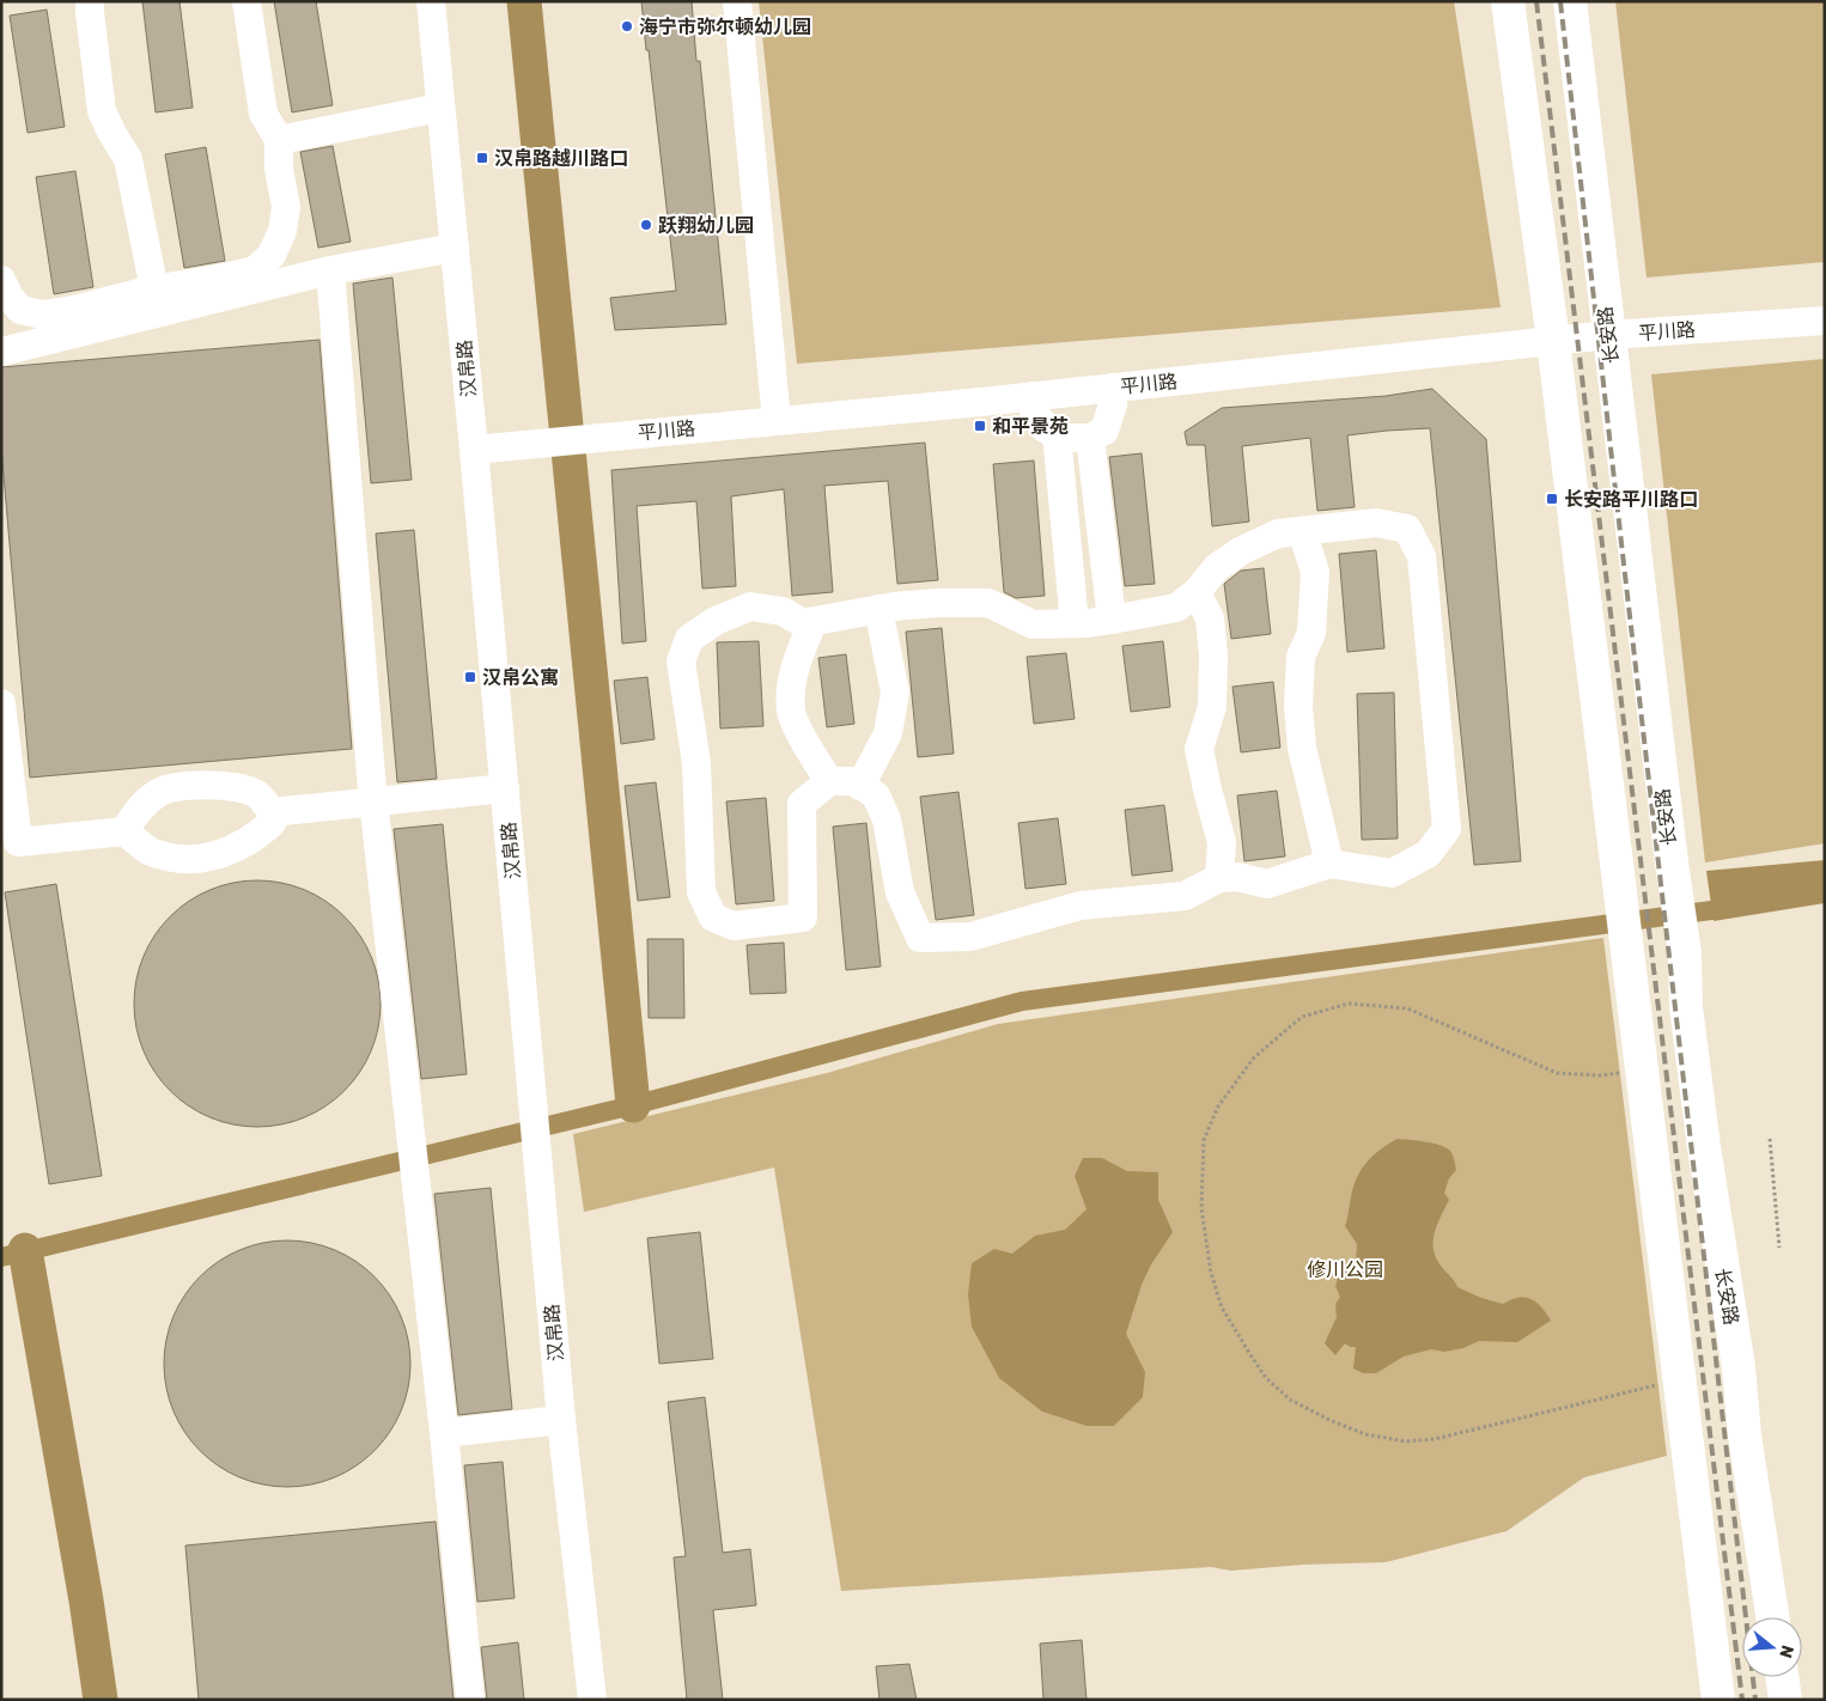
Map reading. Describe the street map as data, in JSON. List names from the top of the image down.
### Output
{
  "streets": {
    "main road": ["长安路"],
    "street": ["平川路", "汉帛路"]
  },
  "crossings": [
    ["平川路", "长安路"],
    ["平川路", "汉帛路"]
  ],
  "parks": ["修川公园"],
  "places": {
    "other": ["海宁市弥尔顿幼儿园", "跃翔幼儿园"],
    "transit": [
      "汉帛路越川路口",
      "和平景苑",
      "长安路平川路口",
      "汉帛公寓"
    ]
  },
  "north": "right"
}
